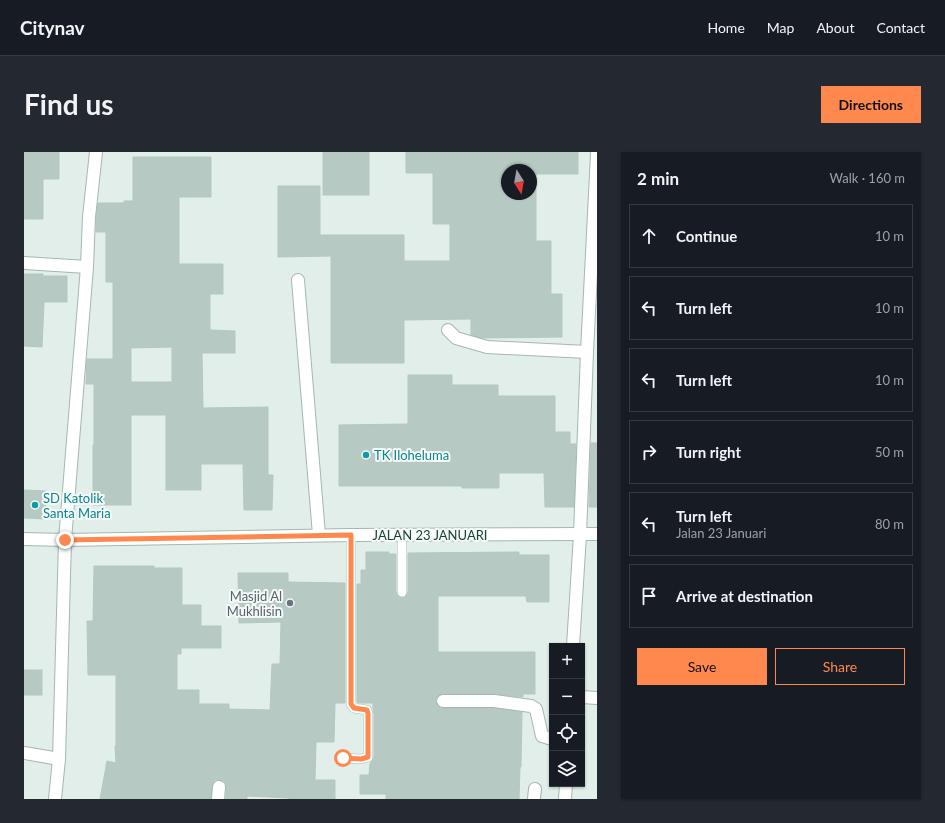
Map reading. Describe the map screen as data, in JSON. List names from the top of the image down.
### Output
{
  "streets": {
    "street": ["JALAN 23 JANUARI"]
  },
  "places": ["TK Iloheluma", "SD Katolik Santa Maria", "Masjid Al Mukhlisin"],
  "north": "bottom",
  "page": {
    "header": "Citynav",
    "nav": [
      "Home",
      "Map",
      "About",
      "Contact"
    ],
    "buttons": [
      "Directions",
      ["Save", "Share"]
    ],
    "title": "Find us",
    "heading": ["2 min", "Walk · 160 m"],
    "list": [
      ["Continue", "10 m"],
      ["Turn left", "10 m"],
      ["Turn left", "10 m"],
      ["Turn right", "50 m"],
      ["Turn left", "Jalan 23 Januari", "80 m"],
      "Arrive at destination"
    ],
    "map_buttons": ["+", "−"]
  }
}
